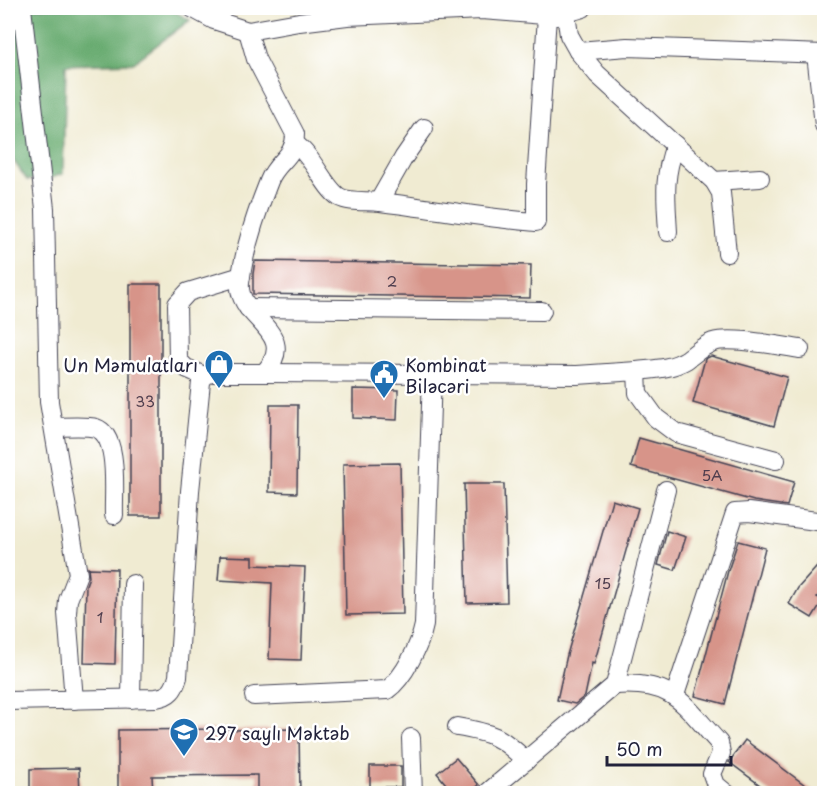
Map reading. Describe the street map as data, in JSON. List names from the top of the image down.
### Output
{
  "places": {
    "shop": ["Un Məmulatları"],
    "public building": ["Kombinat Biləcəri"],
    "school or university": ["297 saylı Məktəb"]
  },
  "house_numbers": [
    "2",
    "33",
    "5A",
    "15",
    "1"
  ],
  "scale_bar": "50 m"
}
